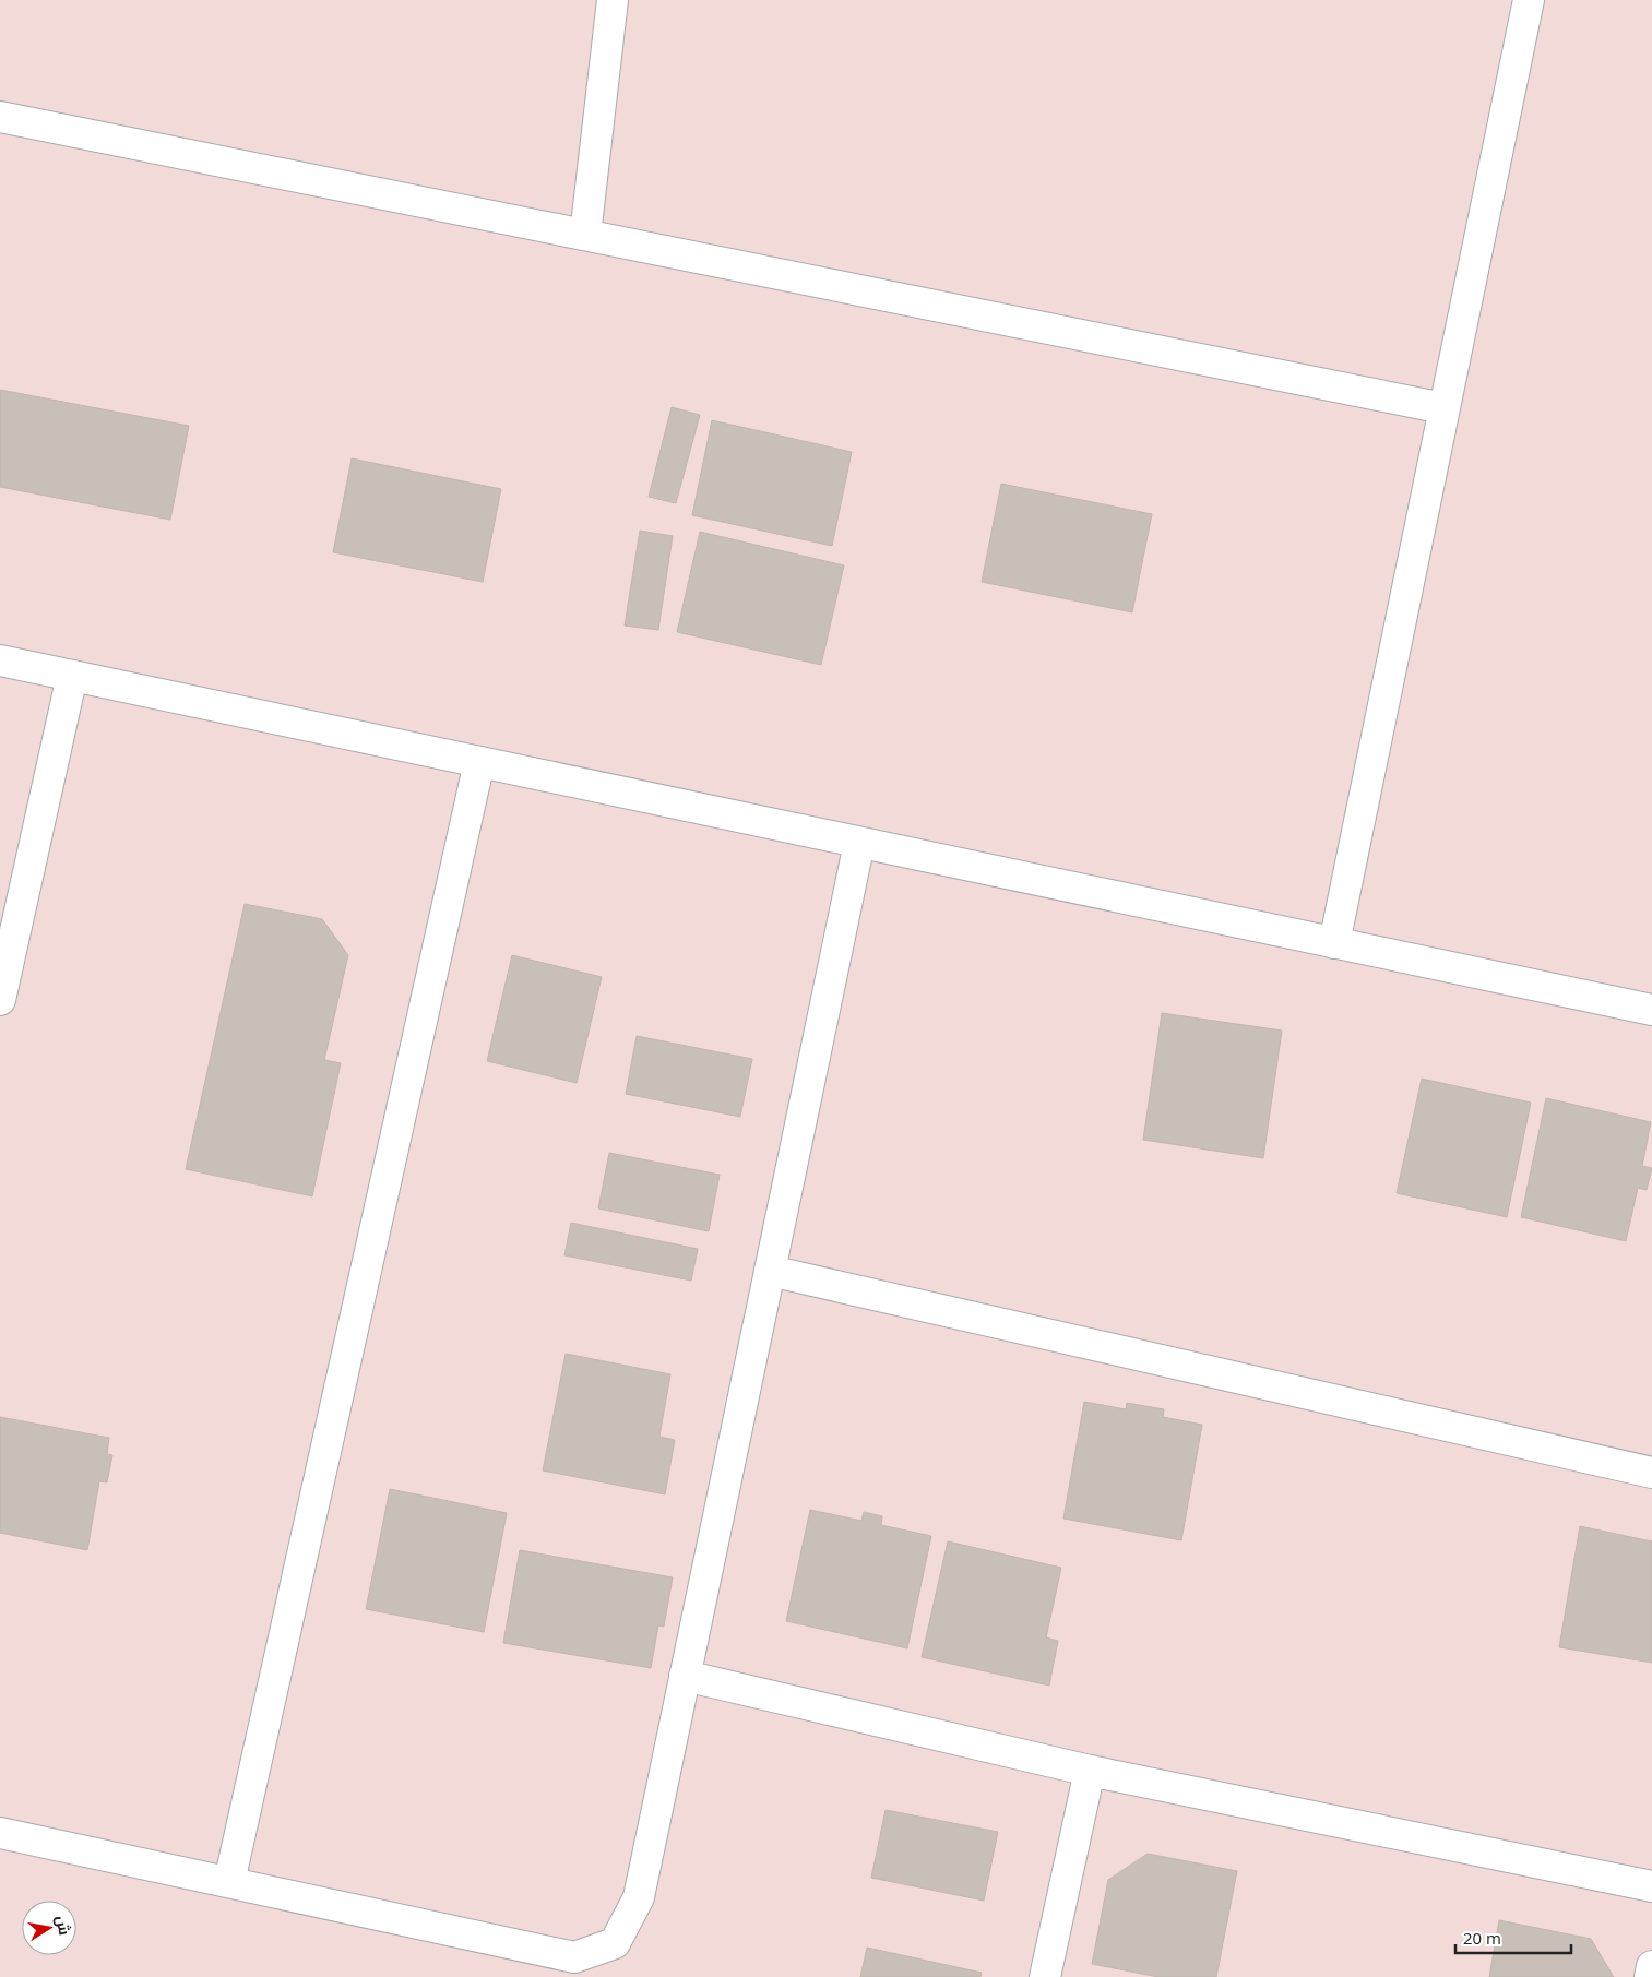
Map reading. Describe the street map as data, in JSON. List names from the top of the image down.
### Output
{
  "scale_bar": "20 m",
  "north": "right"
}
